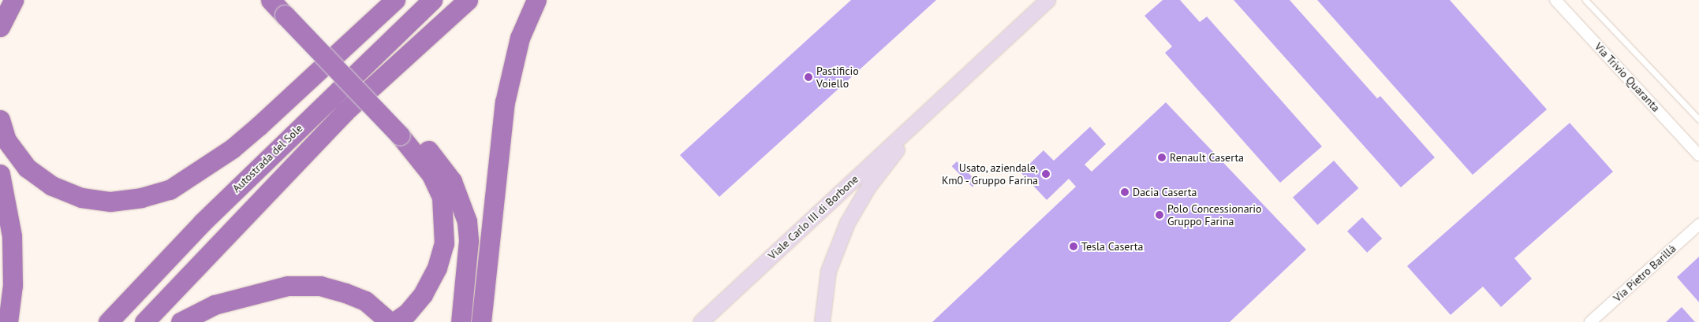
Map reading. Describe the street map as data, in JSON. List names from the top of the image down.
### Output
{
  "streets": {
    "highway": ["Autostrada del Sole"],
    "main road": ["Viale Carlo III di Borbone"],
    "street": ["Via Trivio Quaranta", "Via Pietro Barillà"]
  },
  "places": [
    "Pastificio Voiello",
    "Renault Caserta",
    "Usato, aziendale, Km0 - Gruppo Farina",
    "Dacia Caserta",
    "Polo Concessionario Gruppo Farina",
    "Tesla Caserta"
  ]
}
